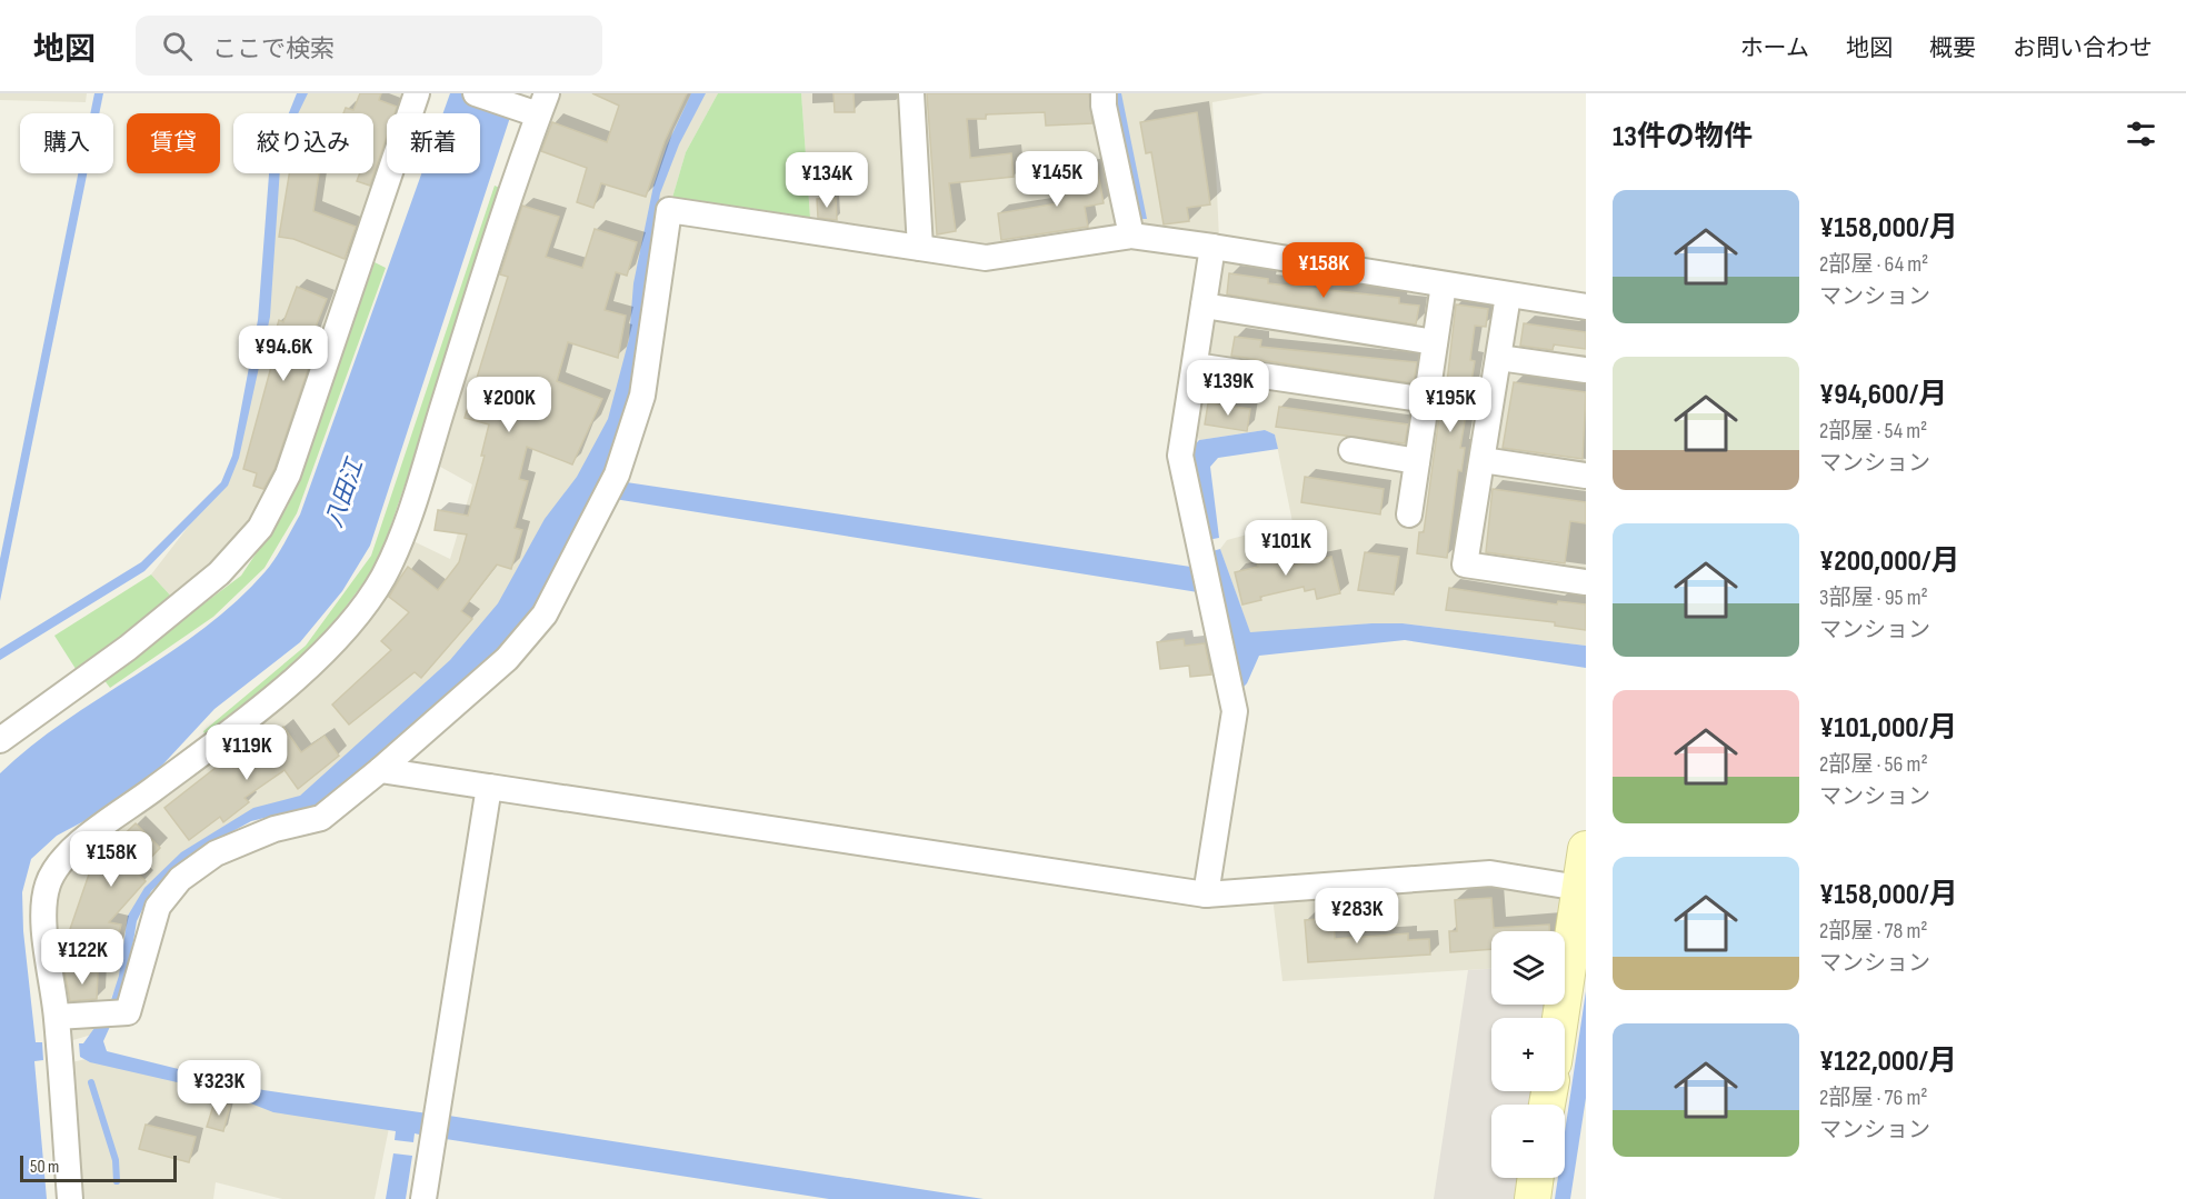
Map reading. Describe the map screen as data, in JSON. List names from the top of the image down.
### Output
{
  "water": ["八田江"],
  "scale_bar": "50 m",
  "page": {
    "header": "地図",
    "search": "ここで検索",
    "nav": [
      "ホーム",
      "地図",
      "概要",
      "お問い合わせ"
    ],
    "heading": "13件の物件",
    "chip": [
      "購入",
      "賃貸",
      "絞り込み",
      "新着"
    ],
    "price": [
      "¥145K",
      "¥134K",
      "¥158K",
      "¥94.6K",
      "¥139K",
      "¥200K",
      "¥195K",
      "¥101K",
      "¥119K",
      "¥158K",
      "¥283K",
      "¥122K",
      "¥323K"
    ],
    "list": [
      {
        "name": "¥158,000/月",
        "note": "2部屋 · 64 m² · マンション"
      },
      {
        "name": "¥94,600/月",
        "note": "2部屋 · 54 m² · マンション"
      },
      {
        "name": "¥200,000/月",
        "note": "3部屋 · 95 m² · マンション"
      },
      {
        "name": "¥101,000/月",
        "note": "2部屋 · 56 m² · マンション"
      },
      {
        "name": "¥158,000/月",
        "note": "2部屋 · 78 m² · マンション"
      },
      {
        "name": "¥122,000/月",
        "note": "2部屋 · 76 m² · マンション"
      }
    ],
    "map_buttons": ["+", "−"],
    "scale": "50 m"
  }
}
